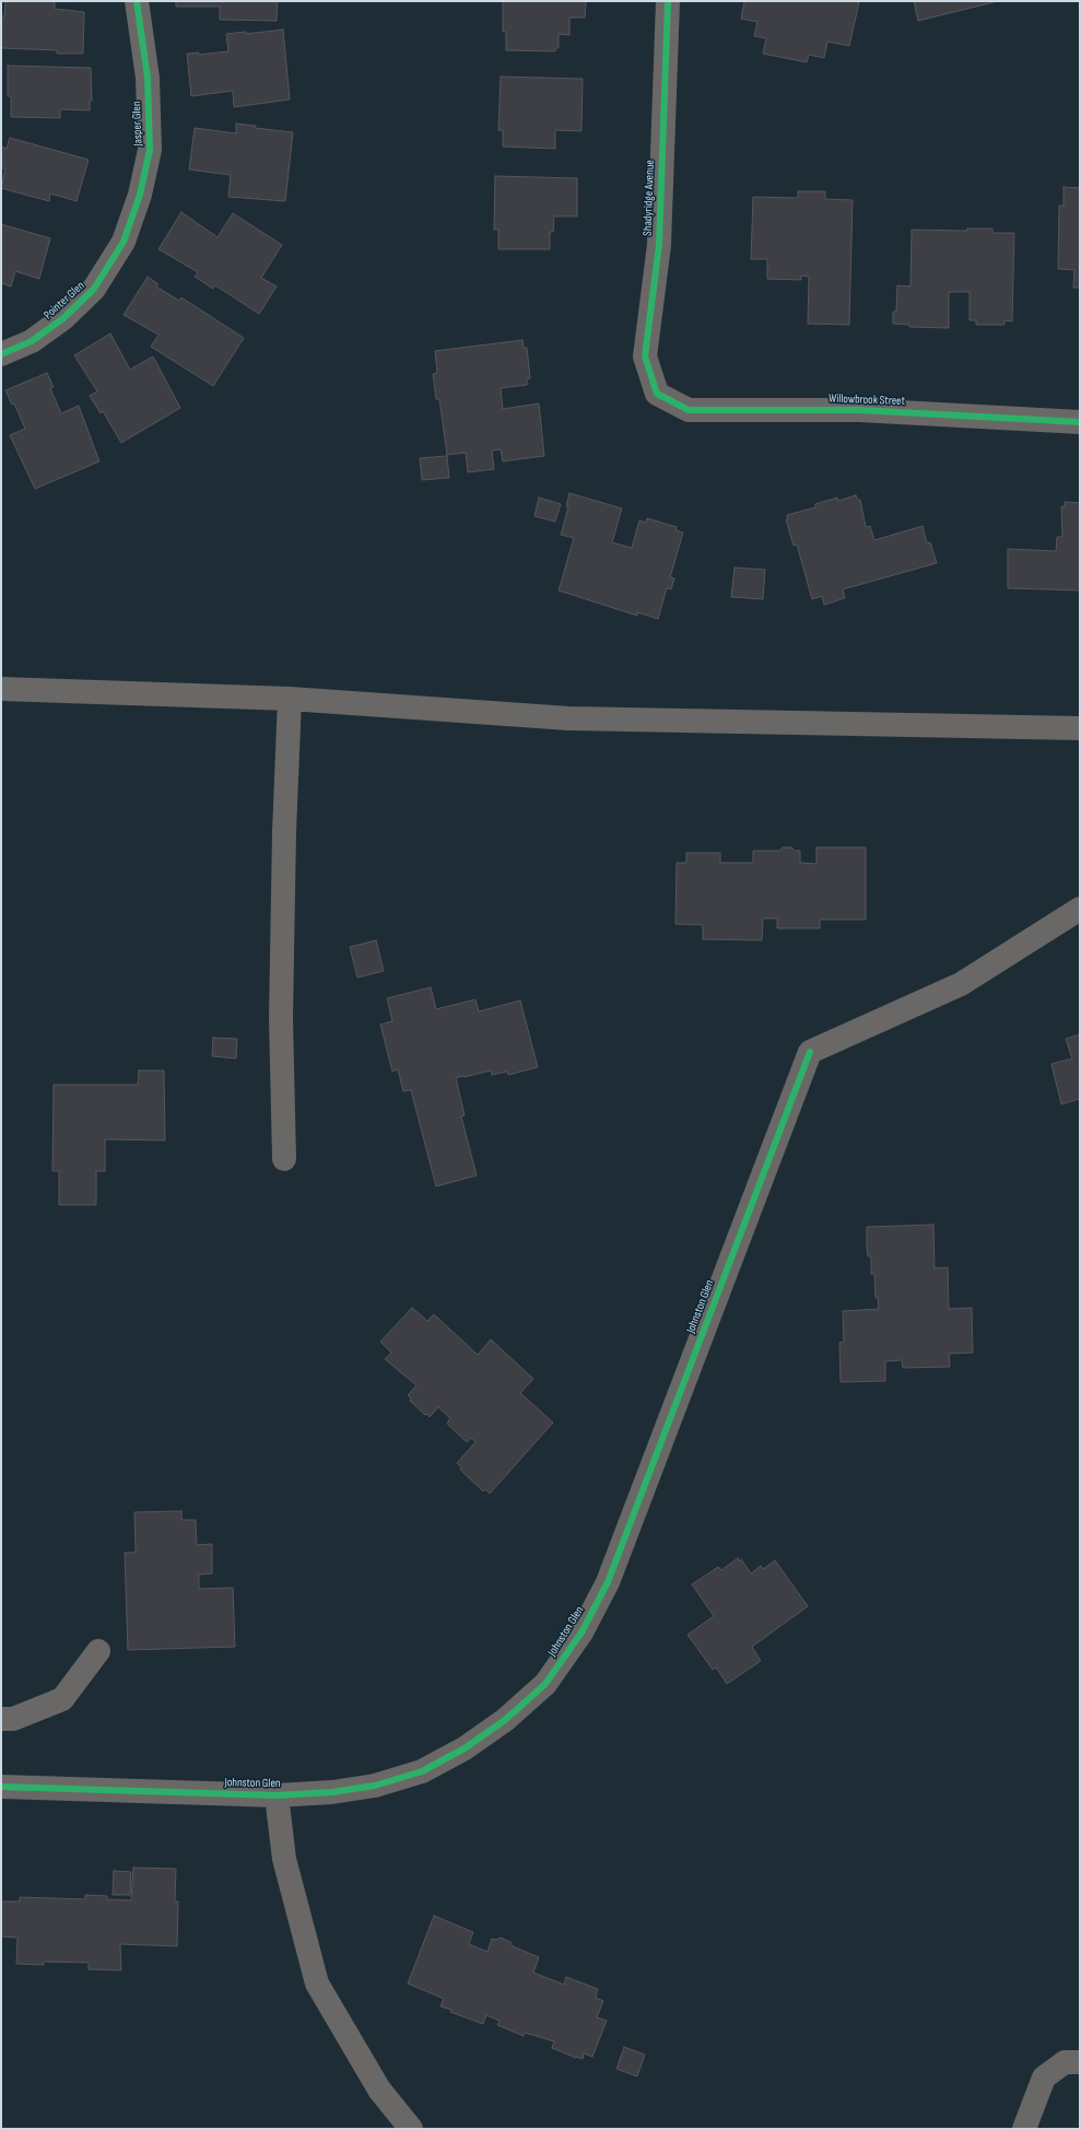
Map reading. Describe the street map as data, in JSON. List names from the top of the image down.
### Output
{
  "streets": {
    "street": [
      "Jasper Glen",
      "Shadyridge Avenue",
      "Pointer Glen",
      "Willowbrook Street",
      "Johnston Glen"
    ]
  },
  "crossings": [
    ["Jasper Glen", "Pointer Glen"],
    ["Shadyridge Avenue", "Willowbrook Street"]
  ]
}
